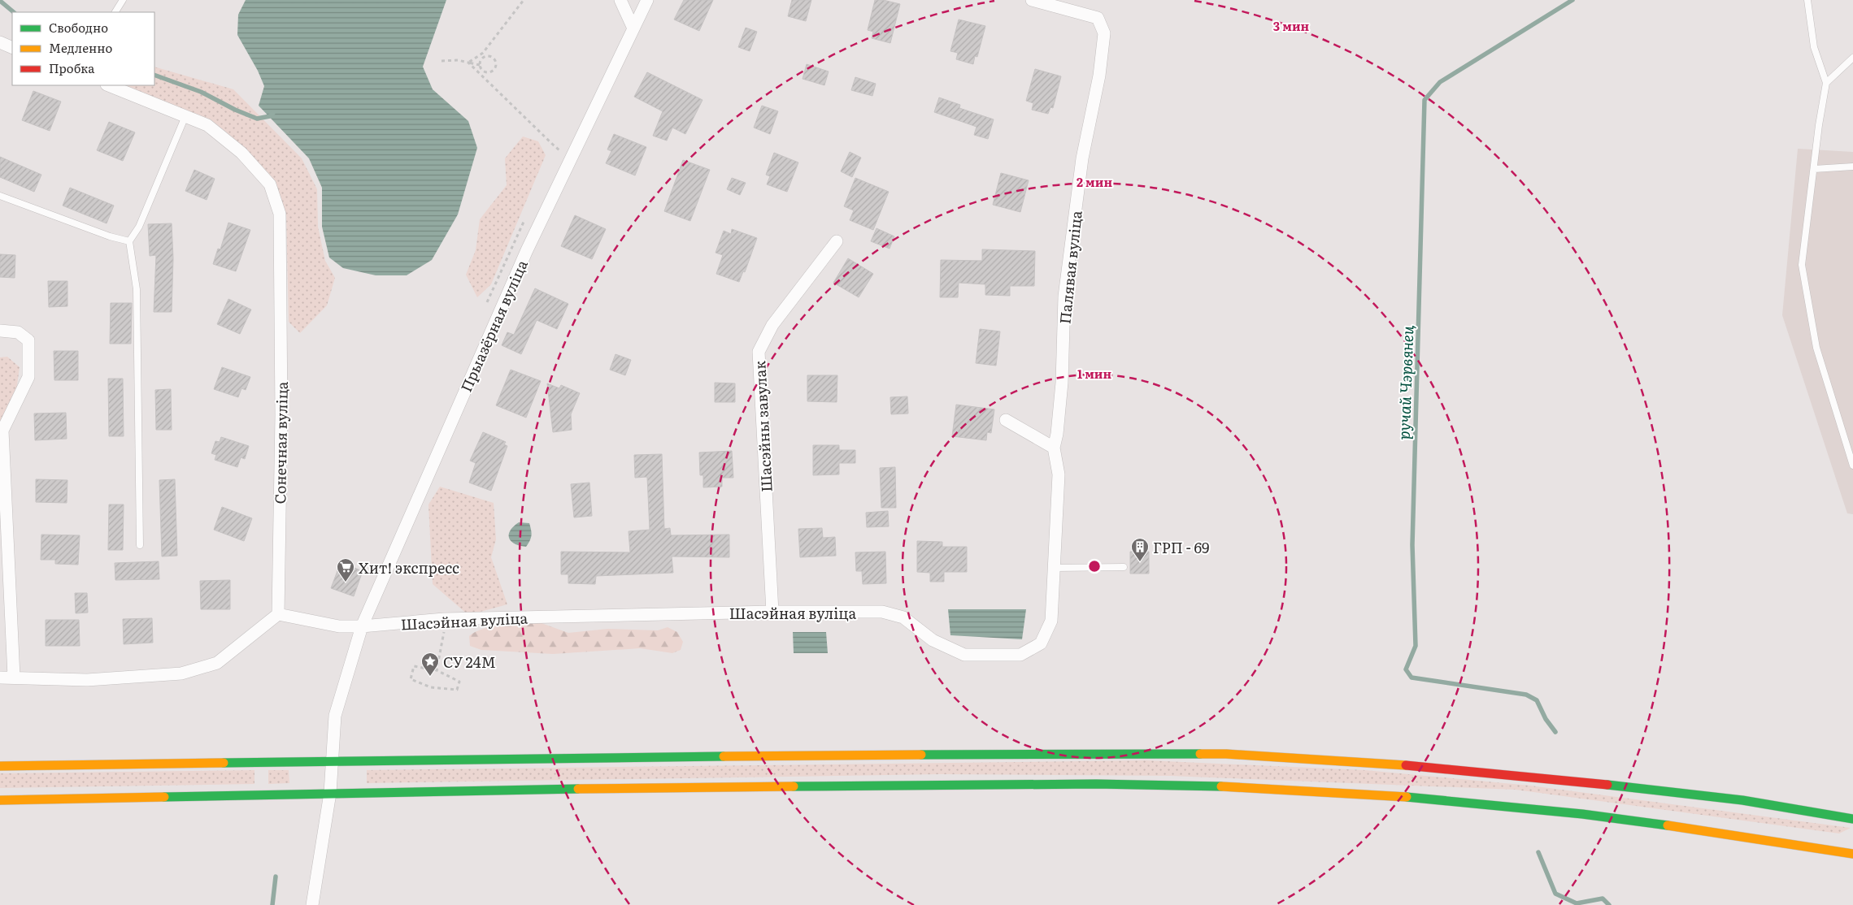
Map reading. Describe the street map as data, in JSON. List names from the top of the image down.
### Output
{
  "streets": {
    "street": [
      "Палявая вуліца",
      "Прыазёрная вуліца",
      "Шасэйны завулак",
      "Сонечная вуліца",
      "Шасэйная вуліца"
    ]
  },
  "crossings": [
    ["Палявая вуліца", "Шасэйная вуліца"],
    ["Прыазёрная вуліца", "Шасэйная вуліца"],
    ["Шасэйны завулак", "Шасэйная вуліца"],
    ["Сонечная вуліца", "Шасэйная вуліца"]
  ],
  "water": ["ручай Чэрвянец"],
  "places": {
    "building": ["ГРП - 69"],
    "supermarket": ["Хит! экспресс"],
    "place": ["СУ 24М"]
  },
  "legend": ["Свободно", "Медленно", "Пробка"],
  "rings": ["3 мин", "2 мин", "1 мин"]
}
